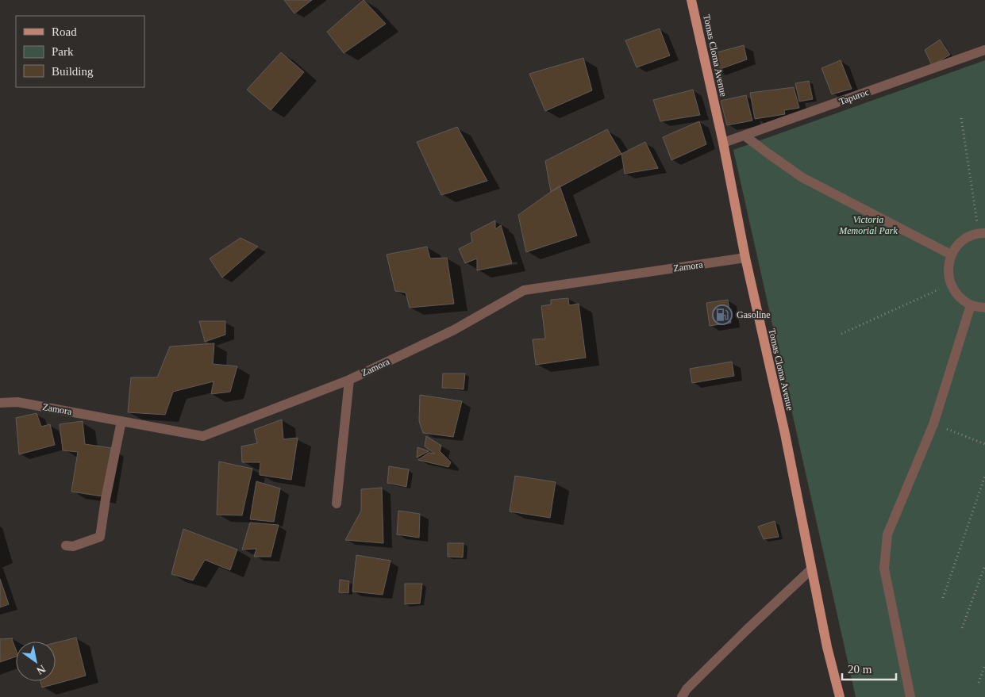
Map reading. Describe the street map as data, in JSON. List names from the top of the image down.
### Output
{
  "streets": {
    "main road": ["Tomas Cloma Avenue"],
    "street": ["Tapuroc", "Zamora"]
  },
  "crossings": [
    ["Tomas Cloma Avenue", "Tapuroc"],
    ["Tomas Cloma Avenue", "Zamora"]
  ],
  "parks": ["Victoria Memorial Park"],
  "places": {
    "fuel station": ["Gasoline"]
  },
  "legend": ["Road", "Park", "Building"],
  "scale_bar": "20 m",
  "north": "bottom right"
}
